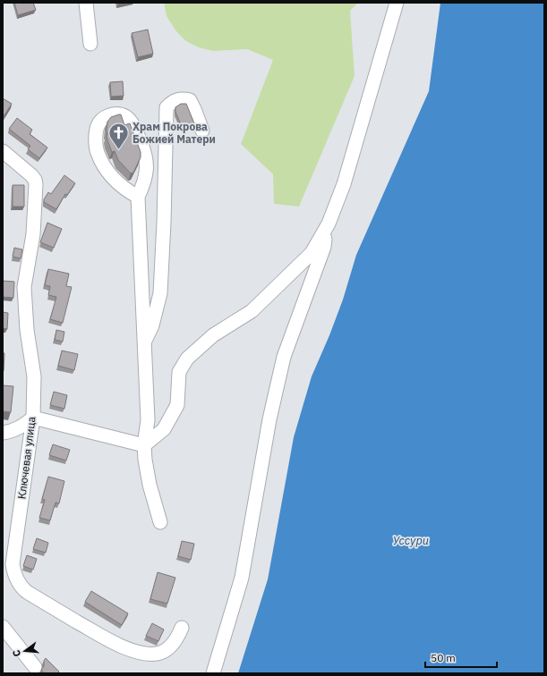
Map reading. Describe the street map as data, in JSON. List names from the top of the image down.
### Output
{
  "streets": {
    "lane": ["Ключевая улица"]
  },
  "water": ["Уссури"],
  "places": {
    "church": ["Храм Покрова Божией Матери"]
  },
  "scale_bar": "50 m",
  "north": "left"
}
